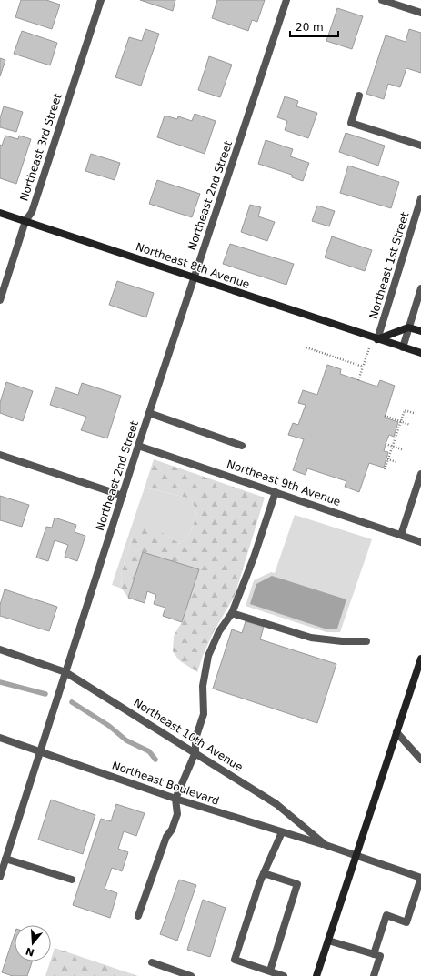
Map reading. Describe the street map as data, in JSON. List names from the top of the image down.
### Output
{
  "streets": {
    "street": [
      "Northeast 3rd Street",
      "Northeast 2nd Street",
      "Northeast 8th Avenue",
      "Northeast 1st Street",
      "Northeast 9th Avenue",
      "Northeast 10th Avenue",
      "Northeast Boulevard"
    ]
  },
  "crossings": [
    ["Northeast 3rd Street", "Northeast 8th Avenue"],
    ["Northeast 2nd Street", "Northeast 8th Avenue"],
    ["Northeast 2nd Street", "Northeast 9th Avenue"],
    ["Northeast 2nd Street", "Northeast 10th Avenue"],
    ["Northeast 2nd Street", "Northeast Boulevard"],
    ["Northeast 8th Avenue", "Northeast 1st Street"],
    ["Northeast 10th Avenue", "Northeast Boulevard"]
  ],
  "scale_bar": "20 m",
  "north": "bottom"
}
